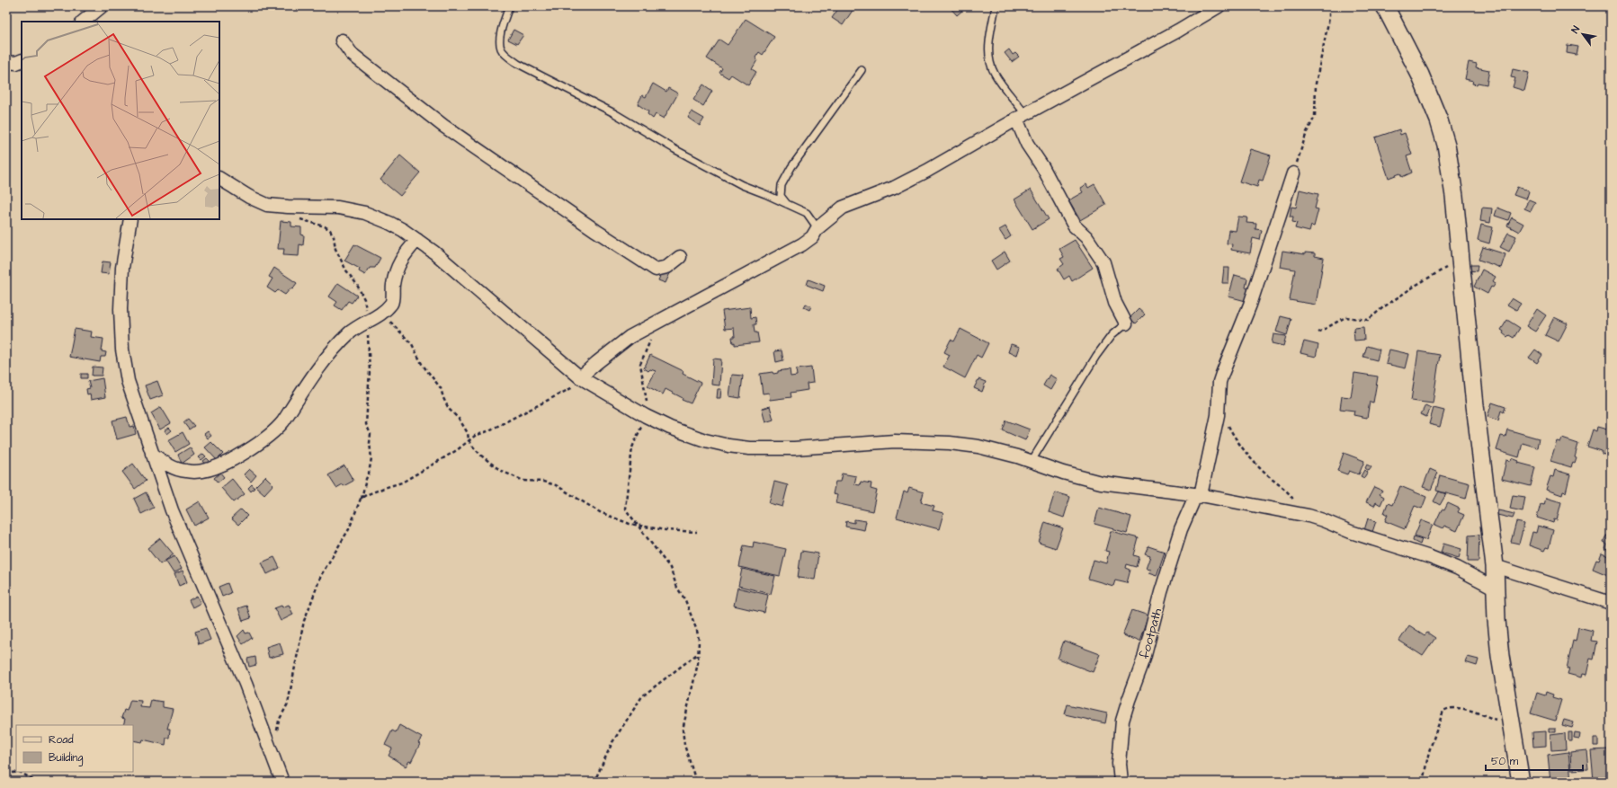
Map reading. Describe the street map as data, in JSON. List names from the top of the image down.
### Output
{
  "streets": {
    "street": ["footpath"]
  },
  "legend": ["Road", "Building"],
  "scale_bar": "50 m",
  "north": "top left"
}
